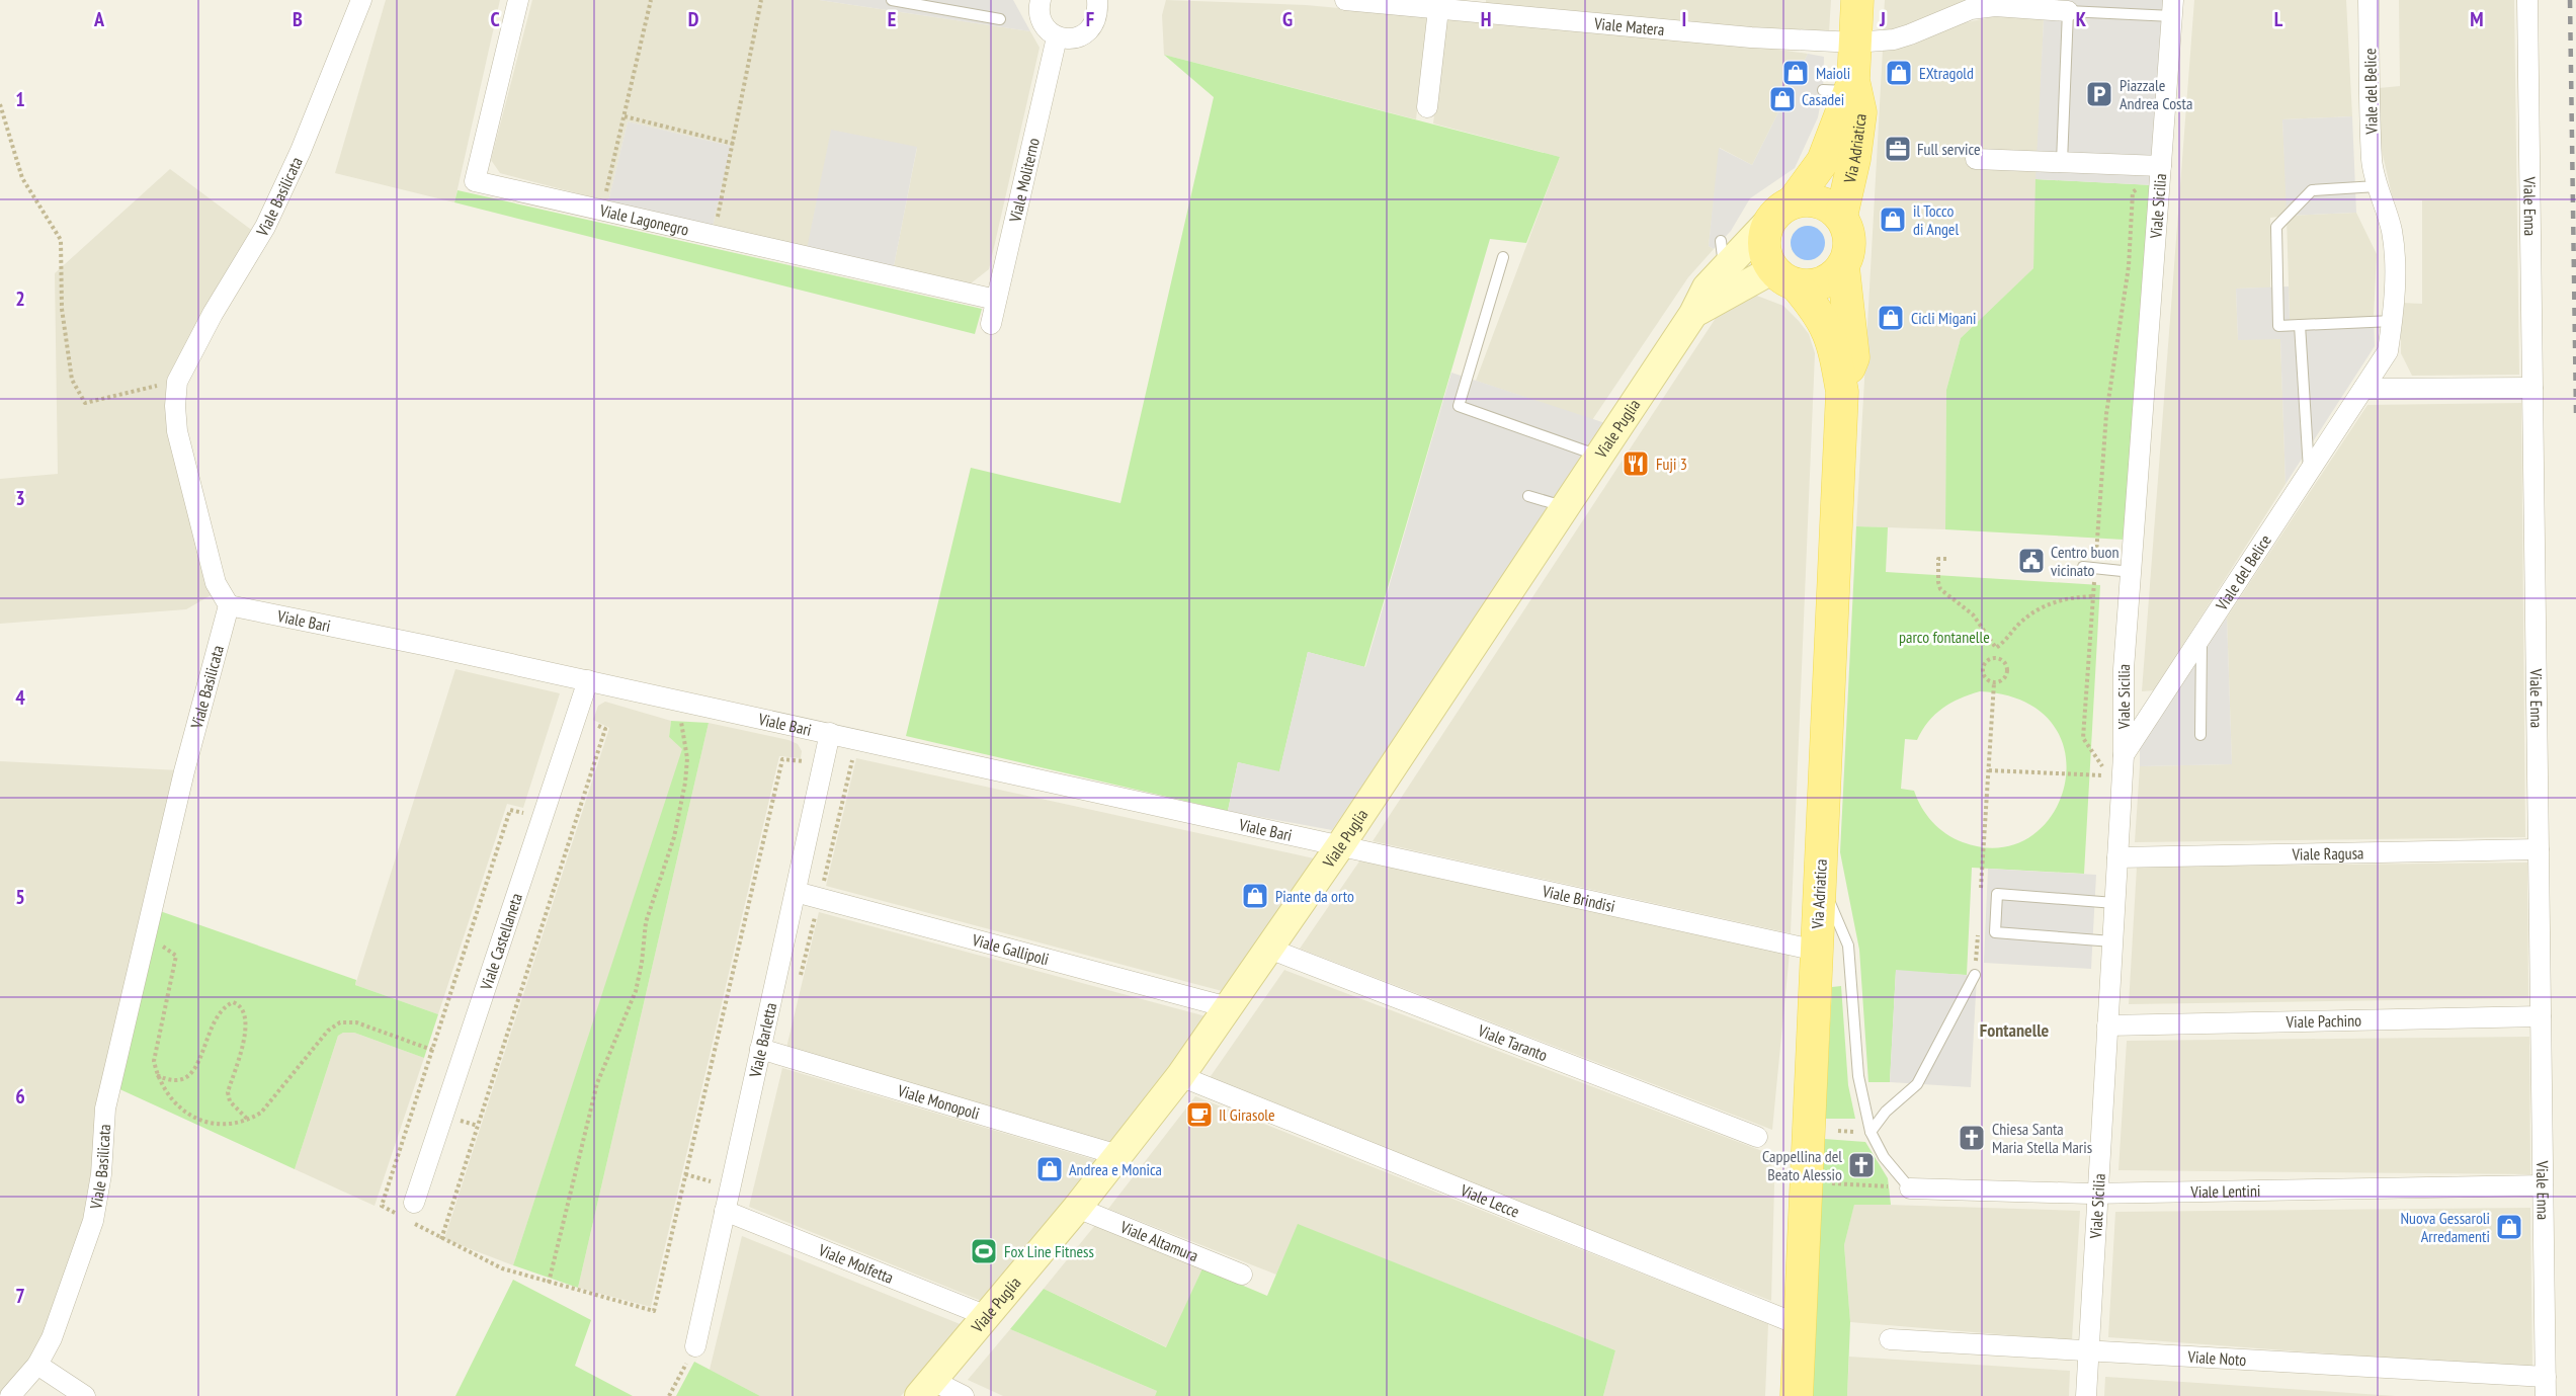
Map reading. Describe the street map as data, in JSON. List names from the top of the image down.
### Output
{
  "streets": {
    "main road": ["Via Adriatica", "Viale Puglia"],
    "street": [
      "Viale Matera",
      "Viale del Belice",
      "Viale Moliterno",
      "Viale Basilicata",
      "Viale Sicilia",
      "Viale Enna",
      "Viale Lagonegro",
      "Viale Bari",
      "Viale Ragusa",
      "Viale Brindisi",
      "Viale Castellaneta",
      "Viale Gallipoli",
      "Viale Pachino",
      "Viale Barletta",
      "Viale Taranto",
      "Viale Monopoli",
      "Viale Lentini",
      "Viale Lecce",
      "Viale Altamura",
      "Viale Molfetta",
      "Viale Noto"
    ]
  },
  "crossings": [
    ["Viale Matera", "Via Adriatica"],
    ["Viale del Belice", "Viale Sicilia"],
    ["Via Adriatica", "Viale Puglia"],
    ["Via Adriatica", "Viale Brindisi"],
    ["Via Adriatica", "Viale Lecce"],
    ["Viale Moliterno", "Viale Lagonegro"],
    ["Viale Basilicata", "Viale Bari"],
    ["Viale Sicilia", "Viale Ragusa"],
    ["Viale Sicilia", "Viale Pachino"],
    ["Viale Sicilia", "Viale Lentini"],
    ["Viale Sicilia", "Viale Noto"],
    ["Viale Enna", "Viale Ragusa"],
    ["Viale Enna", "Viale Pachino"],
    ["Viale Enna", "Viale Lentini"],
    ["Viale Enna", "Viale Noto"],
    ["Viale Puglia", "Viale Bari"],
    ["Viale Puglia", "Viale Brindisi"],
    ["Viale Puglia", "Viale Gallipoli"],
    ["Viale Puglia", "Viale Taranto"],
    ["Viale Puglia", "Viale Monopoli"],
    ["Viale Puglia", "Viale Lecce"],
    ["Viale Puglia", "Viale Altamura"],
    ["Viale Puglia", "Viale Molfetta"],
    ["Viale Bari", "Viale Brindisi"],
    ["Viale Bari", "Viale Castellaneta"],
    ["Viale Bari", "Viale Barletta"],
    ["Viale Gallipoli", "Viale Barletta"],
    ["Viale Barletta", "Viale Monopoli"],
    ["Viale Barletta", "Viale Molfetta"]
  ],
  "districts": ["Fontanelle"],
  "parks": ["parco fontanelle"],
  "places": {
    "shop": [
      "Maioli",
      "EXtragold",
      "Casadei",
      "il Tocco di Angel",
      "Cicli Migani",
      "Piante da orto",
      "Andrea e Monica",
      "Nuova Gessaroli Arredamenti"
    ],
    "parking": ["Piazzale Andrea Costa"],
    "office": ["Full service"],
    "restaurant": ["Fuji 3"],
    "public building": ["Centro buon vicinato"],
    "cafe": ["Il Girasole"],
    "church": ["Chiesa Santa Maria Stella Maris", "Cappellina del Beato Alessio"],
    "sports": ["Fox Line Fitness"]
  },
  "grid": {
    "columns": [
      "A",
      "B",
      "C",
      "D",
      "E",
      "F",
      "G",
      "H",
      "I",
      "J",
      "K",
      "L",
      "M"
    ],
    "rows": [
      "1",
      "2",
      "3",
      "4",
      "5",
      "6",
      "7"
    ]
  }
}
